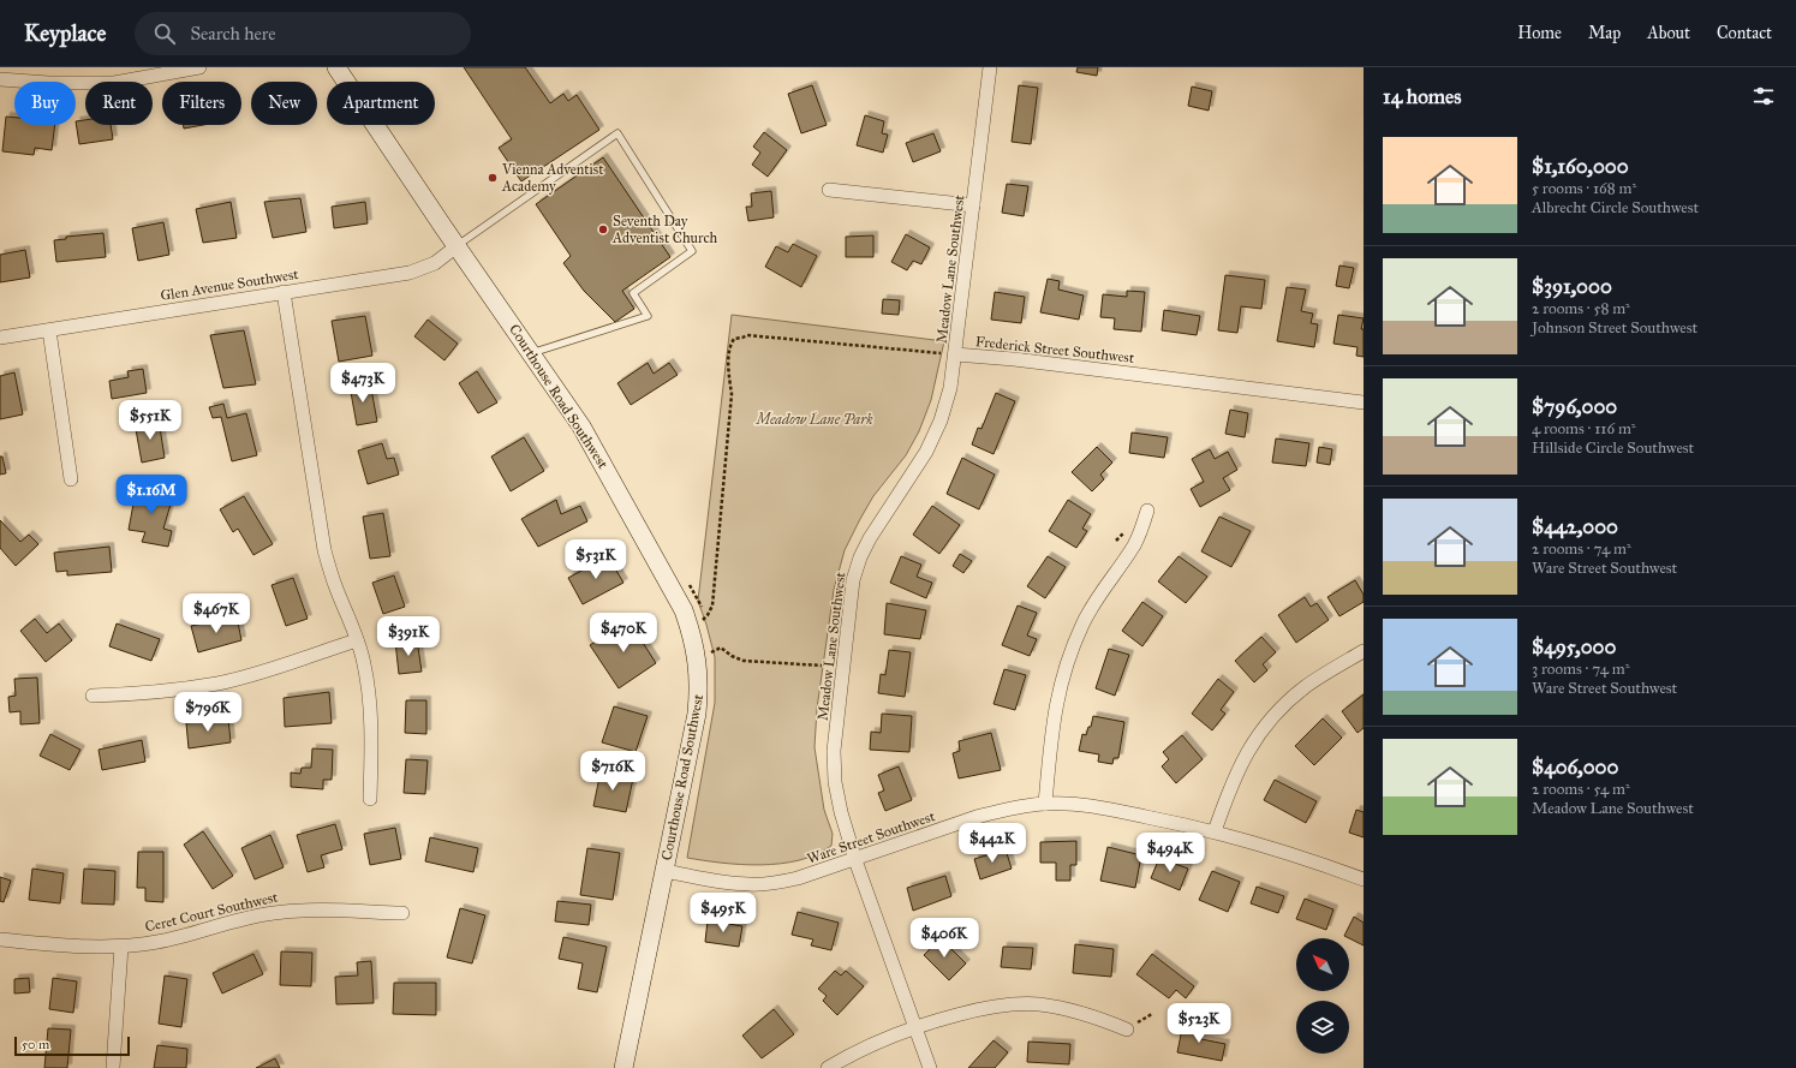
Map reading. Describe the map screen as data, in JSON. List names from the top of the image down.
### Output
{
  "streets": {
    "street": [
      "Meadow Lane Southwest",
      "Glen Avenue Southwest",
      "Frederick Street Southwest",
      "Courthouse Road Southwest",
      "Ware Street Southwest",
      "Ceret Court Southwest"
    ]
  },
  "crossings": [
    ["Meadow Lane Southwest", "Frederick Street Southwest"],
    ["Meadow Lane Southwest", "Ware Street Southwest"],
    ["Glen Avenue Southwest", "Courthouse Road Southwest"],
    ["Frederick Street Southwest", "Courthouse Road Southwest"],
    ["Courthouse Road Southwest", "Ware Street Southwest"]
  ],
  "parks": ["Meadow Lane Park"],
  "places": ["Vienna Adventist Academy", "Seventh Day Adventist Church"],
  "scale_bar": "50 m",
  "north": "top left",
  "page": {
    "header": "Keyplace",
    "search": "Search here",
    "nav": [
      "Home",
      "Map",
      "About",
      "Contact"
    ],
    "heading": "14 homes",
    "chip": [
      "Buy",
      "Rent",
      "Filters",
      "New",
      "Apartment"
    ],
    "list": [
      {
        "name": "$1,160,000",
        "note": "5 rooms · 168 m² · Albrecht Circle Southwest"
      },
      {
        "name": "$391,000",
        "note": "2 rooms · 58 m² · Johnson Street Southwest"
      },
      {
        "name": "$796,000",
        "note": "4 rooms · 116 m² · Hillside Circle Southwest"
      },
      {
        "name": "$442,000",
        "note": "2 rooms · 74 m² · Ware Street Southwest"
      },
      {
        "name": "$495,000",
        "note": "3 rooms · 74 m² · Ware Street Southwest"
      },
      {
        "name": "$406,000",
        "note": "2 rooms · 54 m² · Meadow Lane Southwest"
      }
    ],
    "price": [
      "$473K",
      "$551K",
      "$1.16M",
      "$531K",
      "$467K",
      "$470K",
      "$391K",
      "$796K",
      "$716K",
      "$442K",
      "$494K",
      "$495K",
      "$406K",
      "$523K"
    ],
    "scale": "50 m"
  }
}
